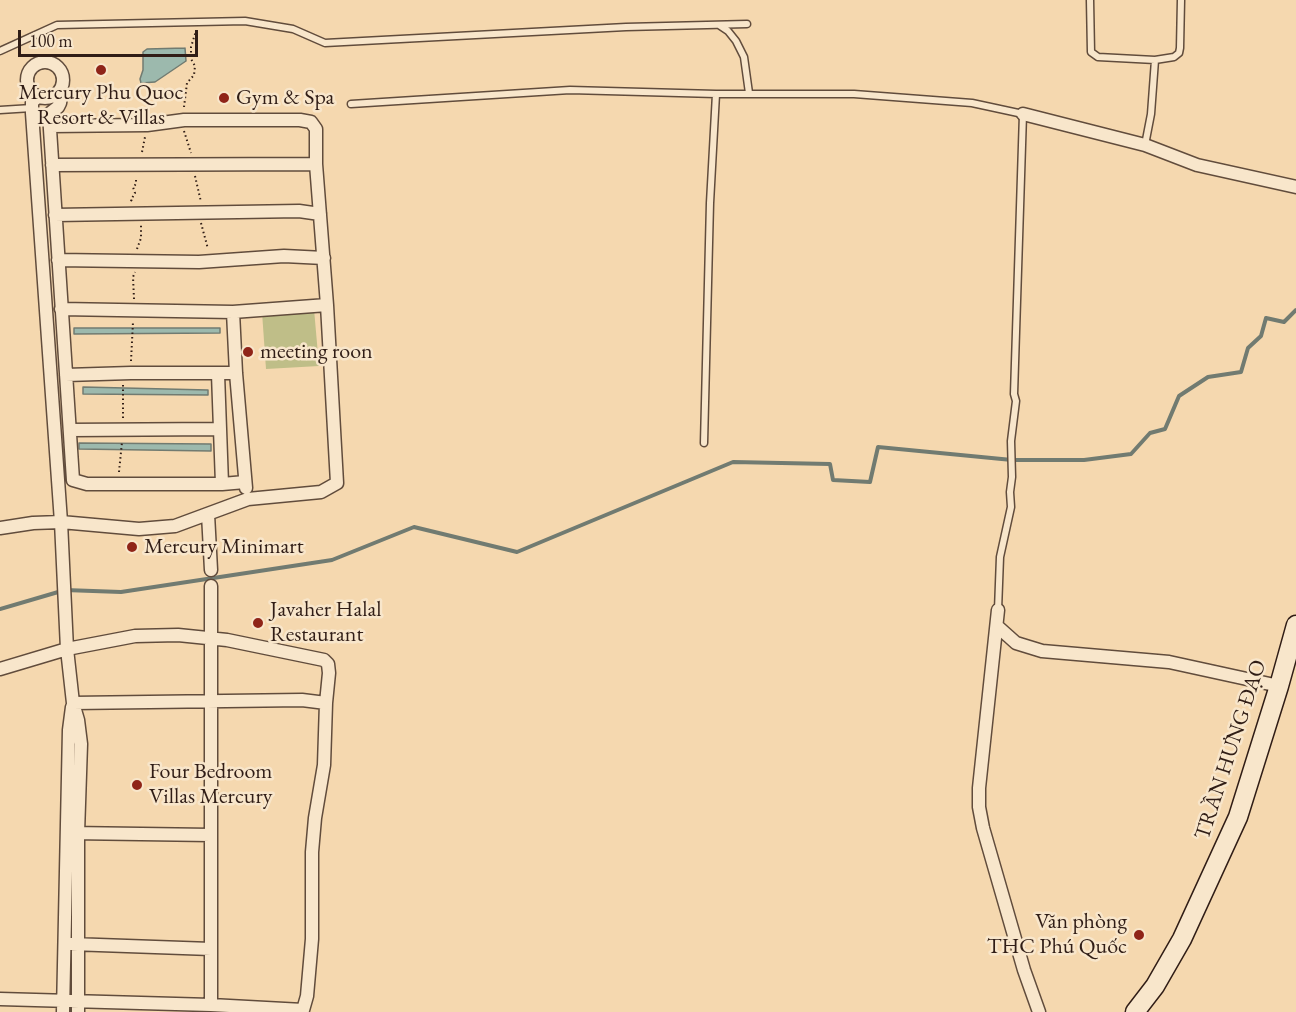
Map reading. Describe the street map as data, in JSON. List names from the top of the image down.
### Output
{
  "streets": {
    "main road": ["TRẦN HƯNG ĐẠO"]
  },
  "places": [
    "Mercury Phu Quoc Resort & Villas",
    "Gym & Spa",
    "meeting roon",
    "Mercury Minimart",
    "Javaher Halal Restaurant",
    "Four Bedroom Villas Mercury",
    "Văn phòng THC Phú Quốc"
  ],
  "scale_bar": "100 m"
}
